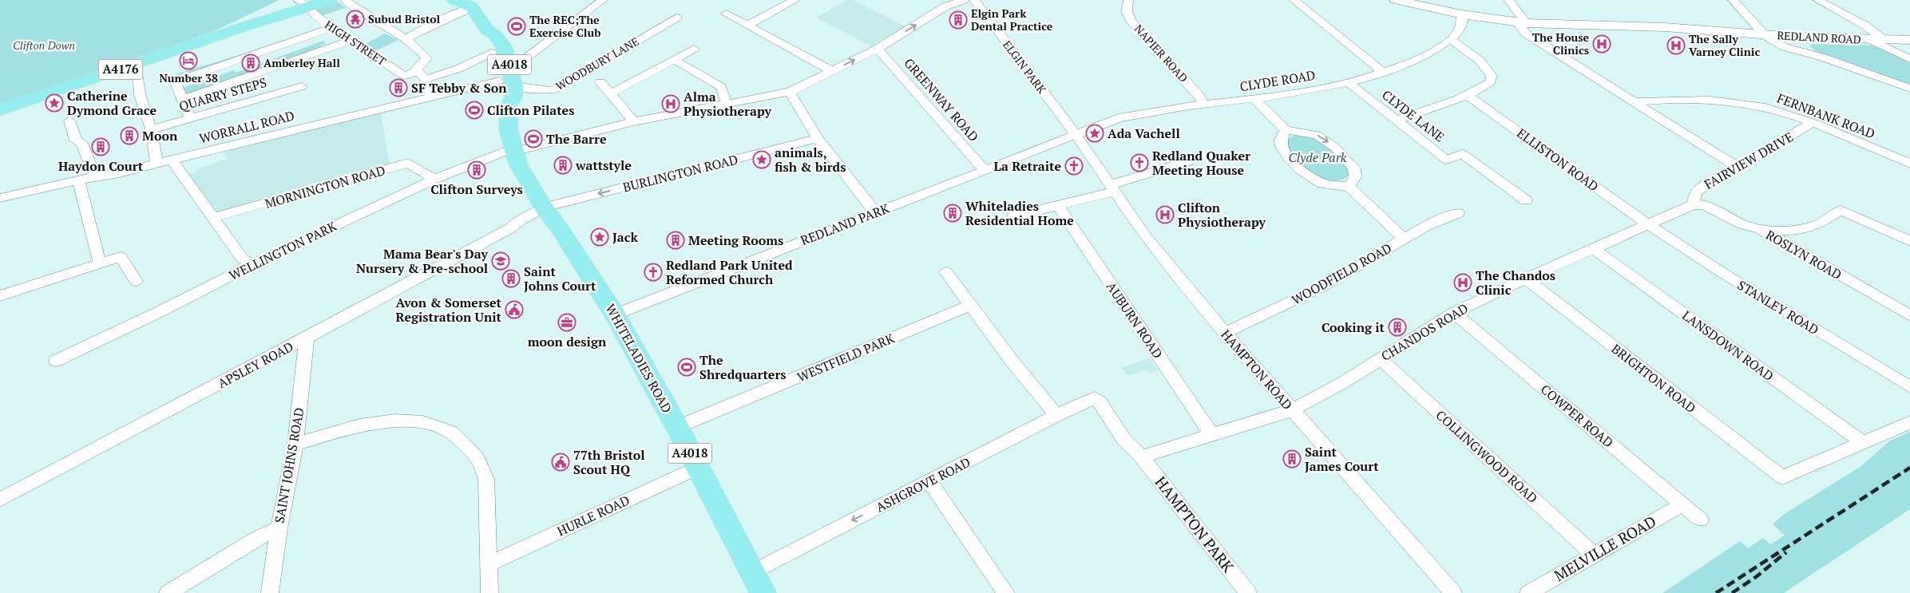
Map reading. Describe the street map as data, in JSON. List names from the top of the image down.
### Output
{
  "streets": {
    "main road": ["A4018", "A4176", "WHITELADIES ROAD"],
    "street": [
      "REDLAND ROAD",
      "HIGH STREET",
      "NAPIER ROAD",
      "WOODBURY LANE",
      "ELGIN PARK",
      "CLYDE ROAD",
      "QUARRY STEPS",
      "GREENWAY ROAD",
      "CLYDE LANE",
      "FERNBANK ROAD",
      "WORRALL ROAD",
      "ELLISTON ROAD",
      "FAIRVIEW DRIVE",
      "BURLINGTON ROAD",
      "MORNINGTON ROAD",
      "REDLAND PARK",
      "WELLINGTON PARK",
      "ROSLYN ROAD",
      "WOODFIELD ROAD",
      "STANLEY ROAD",
      "AUBURN ROAD",
      "CHANDOS ROAD",
      "LANSDOWN ROAD",
      "WESTFIELD PARK",
      "APSLEY ROAD",
      "HAMPTON ROAD",
      "BRIGHTON ROAD",
      "COWPER ROAD",
      "COLLINGWOOD ROAD",
      "SAINT JOHNS ROAD",
      "ASHGROVE ROAD",
      "HURLE ROAD",
      "HAMPTON PARK",
      "MELVILLE ROAD"
    ]
  },
  "crossings": [
    ["REDLAND ROAD", "CLYDE ROAD"],
    ["HIGH STREET", "A4176"],
    ["NAPIER ROAD", "CLYDE ROAD"],
    ["WOODBURY LANE", "WORRALL ROAD"],
    ["WOODBURY LANE", "WHITELADIES ROAD"],
    ["ELGIN PARK", "CLYDE ROAD"],
    ["ELGIN PARK", "REDLAND PARK"],
    ["ELGIN PARK", "HAMPTON ROAD"],
    ["CLYDE ROAD", "CLYDE LANE"],
    ["CLYDE ROAD", "REDLAND PARK"],
    ["CLYDE ROAD", "HAMPTON ROAD"],
    ["GREENWAY ROAD", "REDLAND PARK"],
    ["GREENWAY ROAD", "WELLINGTON PARK"],
    ["FERNBANK ROAD", "FAIRVIEW DRIVE"],
    ["WORRALL ROAD", "WHITELADIES ROAD"],
    ["ELLISTON ROAD", "STANLEY ROAD"],
    ["ELLISTON ROAD", "CHANDOS ROAD"],
    ["FAIRVIEW DRIVE", "ROSLYN ROAD"],
    ["FAIRVIEW DRIVE", "CHANDOS ROAD"],
    ["BURLINGTON ROAD", "WHITELADIES ROAD"],
    ["BURLINGTON ROAD", "APSLEY ROAD"],
    ["MORNINGTON ROAD", "WELLINGTON PARK"],
    ["REDLAND PARK", "WHITELADIES ROAD"],
    ["REDLAND PARK", "HAMPTON ROAD"],
    ["WELLINGTON PARK", "WHITELADIES ROAD"],
    ["ROSLYN ROAD", "CHANDOS ROAD"],
    ["WOODFIELD ROAD", "HAMPTON ROAD"],
    ["STANLEY ROAD", "CHANDOS ROAD"],
    ["CHANDOS ROAD", "LANSDOWN ROAD"],
    ["CHANDOS ROAD", "HAMPTON ROAD"],
    ["CHANDOS ROAD", "BRIGHTON ROAD"],
    ["CHANDOS ROAD", "COWPER ROAD"],
    ["CHANDOS ROAD", "COLLINGWOOD ROAD"],
    ["LANSDOWN ROAD", "BRIGHTON ROAD"],
    ["WESTFIELD PARK", "WHITELADIES ROAD"],
    ["WHITELADIES ROAD", "APSLEY ROAD"],
    ["WHITELADIES ROAD", "ASHGROVE ROAD"],
    ["WHITELADIES ROAD", "HURLE ROAD"],
    ["APSLEY ROAD", "SAINT JOHNS ROAD"],
    ["COWPER ROAD", "MELVILLE ROAD"],
    ["COLLINGWOOD ROAD", "MELVILLE ROAD"],
    ["ASHGROVE ROAD", "HAMPTON PARK"]
  ],
  "one_way": ["ASHGROVE ROAD"],
  "parks": ["Clifton Down", "Clyde Park"],
  "places": {
    "temple": ["Subud Bristol"],
    "building": [
      "Elgin Park Dental Practice",
      "Amberley Hall",
      "SF Tebby & Son",
      "Moon",
      "Haydon Court",
      "wattstyle",
      "Clifton Surveys",
      "Whiteladies Residential Home",
      "Meeting Rooms",
      "Saint Johns Court",
      "Cooking it",
      "Saint James Court"
    ],
    "sports": [
      "The REC;The Exercise Club",
      "Clifton Pilates",
      "The Barre",
      "The Shredquarters"
    ],
    "hospital": [
      "The House Clinics",
      "The Sally Varney Clinic",
      "Alma Physiotherapy",
      "Clifton Physiotherapy",
      "The Chandos Clinic"
    ],
    "hotel": ["Number 38"],
    "place": [
      "Catherine Dymond Grace",
      "Ada Vachell",
      "animals, fish & birds",
      "Jack"
    ],
    "church": ["Redland Quaker Meeting House", "La Retraite", "Redland Park United Reformed Church"],
    "school or university": ["Mama Bear's Day Nursery & Pre-school"],
    "public building": ["Avon & Somerset Registration Unit", "77th Bristol Scout HQ"],
    "office": ["moon design"]
  }
}
